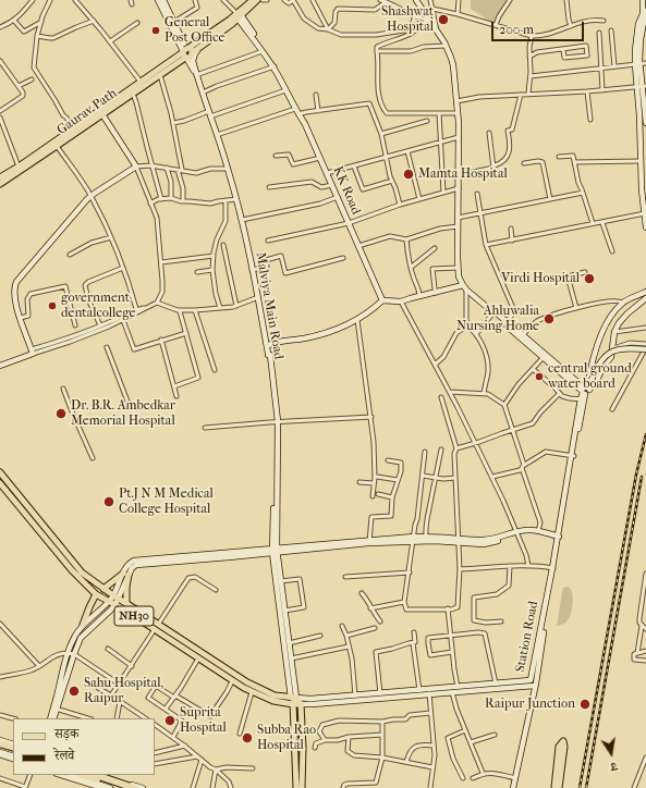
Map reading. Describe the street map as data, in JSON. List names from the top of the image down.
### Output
{
  "streets": {
    "main road": ["Gaurav Path", "NH30"],
    "street": ["KK Road", "Malviya Main Road", "Station Road"]
  },
  "crossings": [
    ["Gaurav Path", "Malviya Main Road"],
    ["NH30", "Station Road"]
  ],
  "places": [
    "Shashwat Hospital",
    "General Post Office",
    "Mamta Hospital",
    "Virdi Hospital",
    "government dentalcollege",
    "Ahluwalia Nursing Home",
    "central ground water board",
    "Dr. B.R. Ambedkar Memorial Hospital",
    "Pt.J N M Medical College Hospital",
    "Sahu Hospital, Raipur",
    "Raipur Junction",
    "Suprita Hospital",
    "Subba Rao Hospital"
  ],
  "legend": ["सड़क", "रेलवे"],
  "scale_bar": "200 m",
  "north": "bottom"
}
